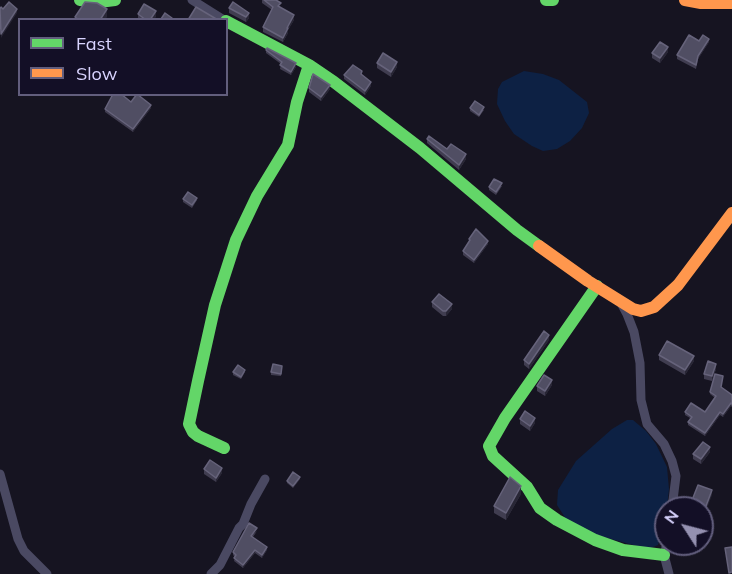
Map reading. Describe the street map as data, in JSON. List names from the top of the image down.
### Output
{
  "legend": ["Fast", "Slow"],
  "north": "top left"
}
